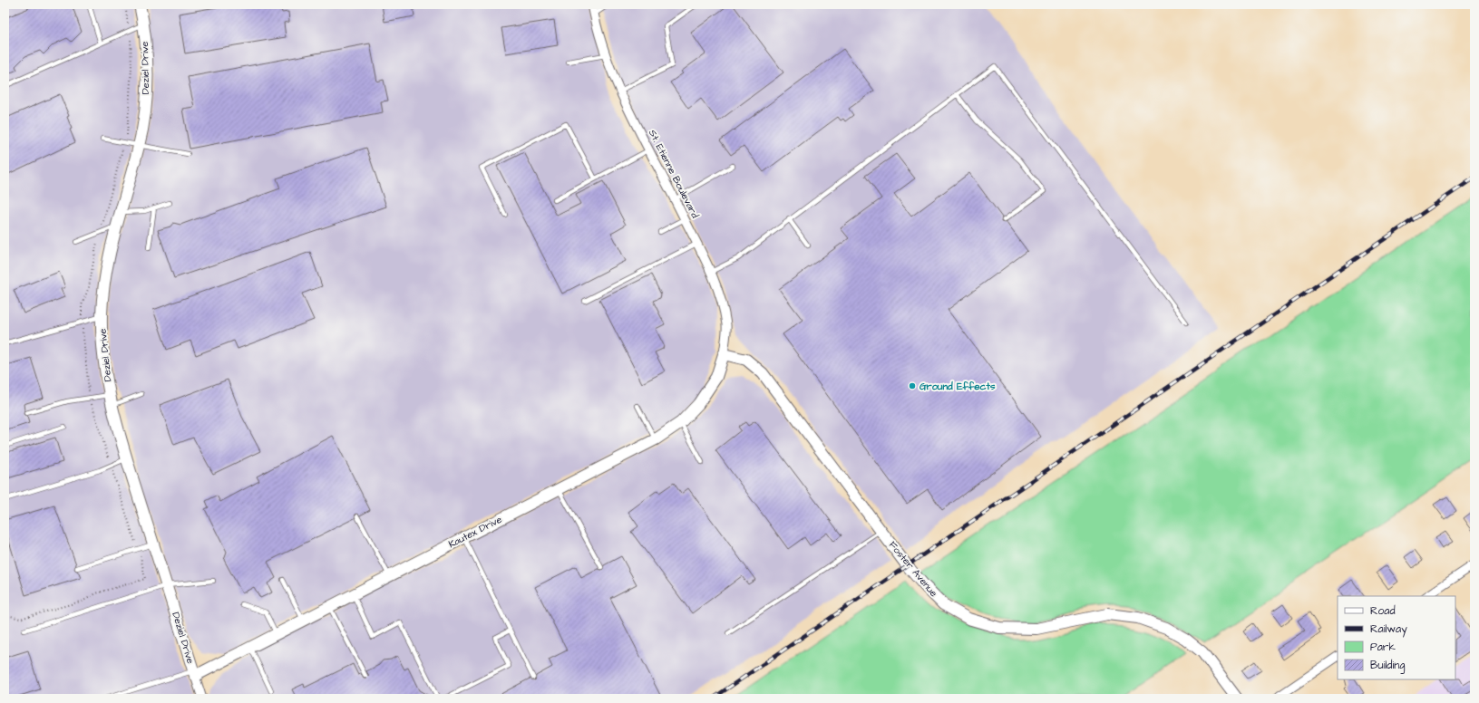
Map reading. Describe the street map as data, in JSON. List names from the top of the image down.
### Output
{
  "streets": {
    "street": [
      "Deziel Drive",
      "St. Etienne Boulevard",
      "Kautex Drive",
      "Foster Avenue"
    ]
  },
  "crossings": [
    ["Deziel Drive", "Kautex Drive"],
    ["St. Etienne Boulevard", "Kautex Drive"],
    ["St. Etienne Boulevard", "Foster Avenue"],
    ["Kautex Drive", "Foster Avenue"]
  ],
  "places": ["Ground Effects"],
  "legend": [
    "Road",
    "Railway",
    "Park",
    "Building"
  ]
}
